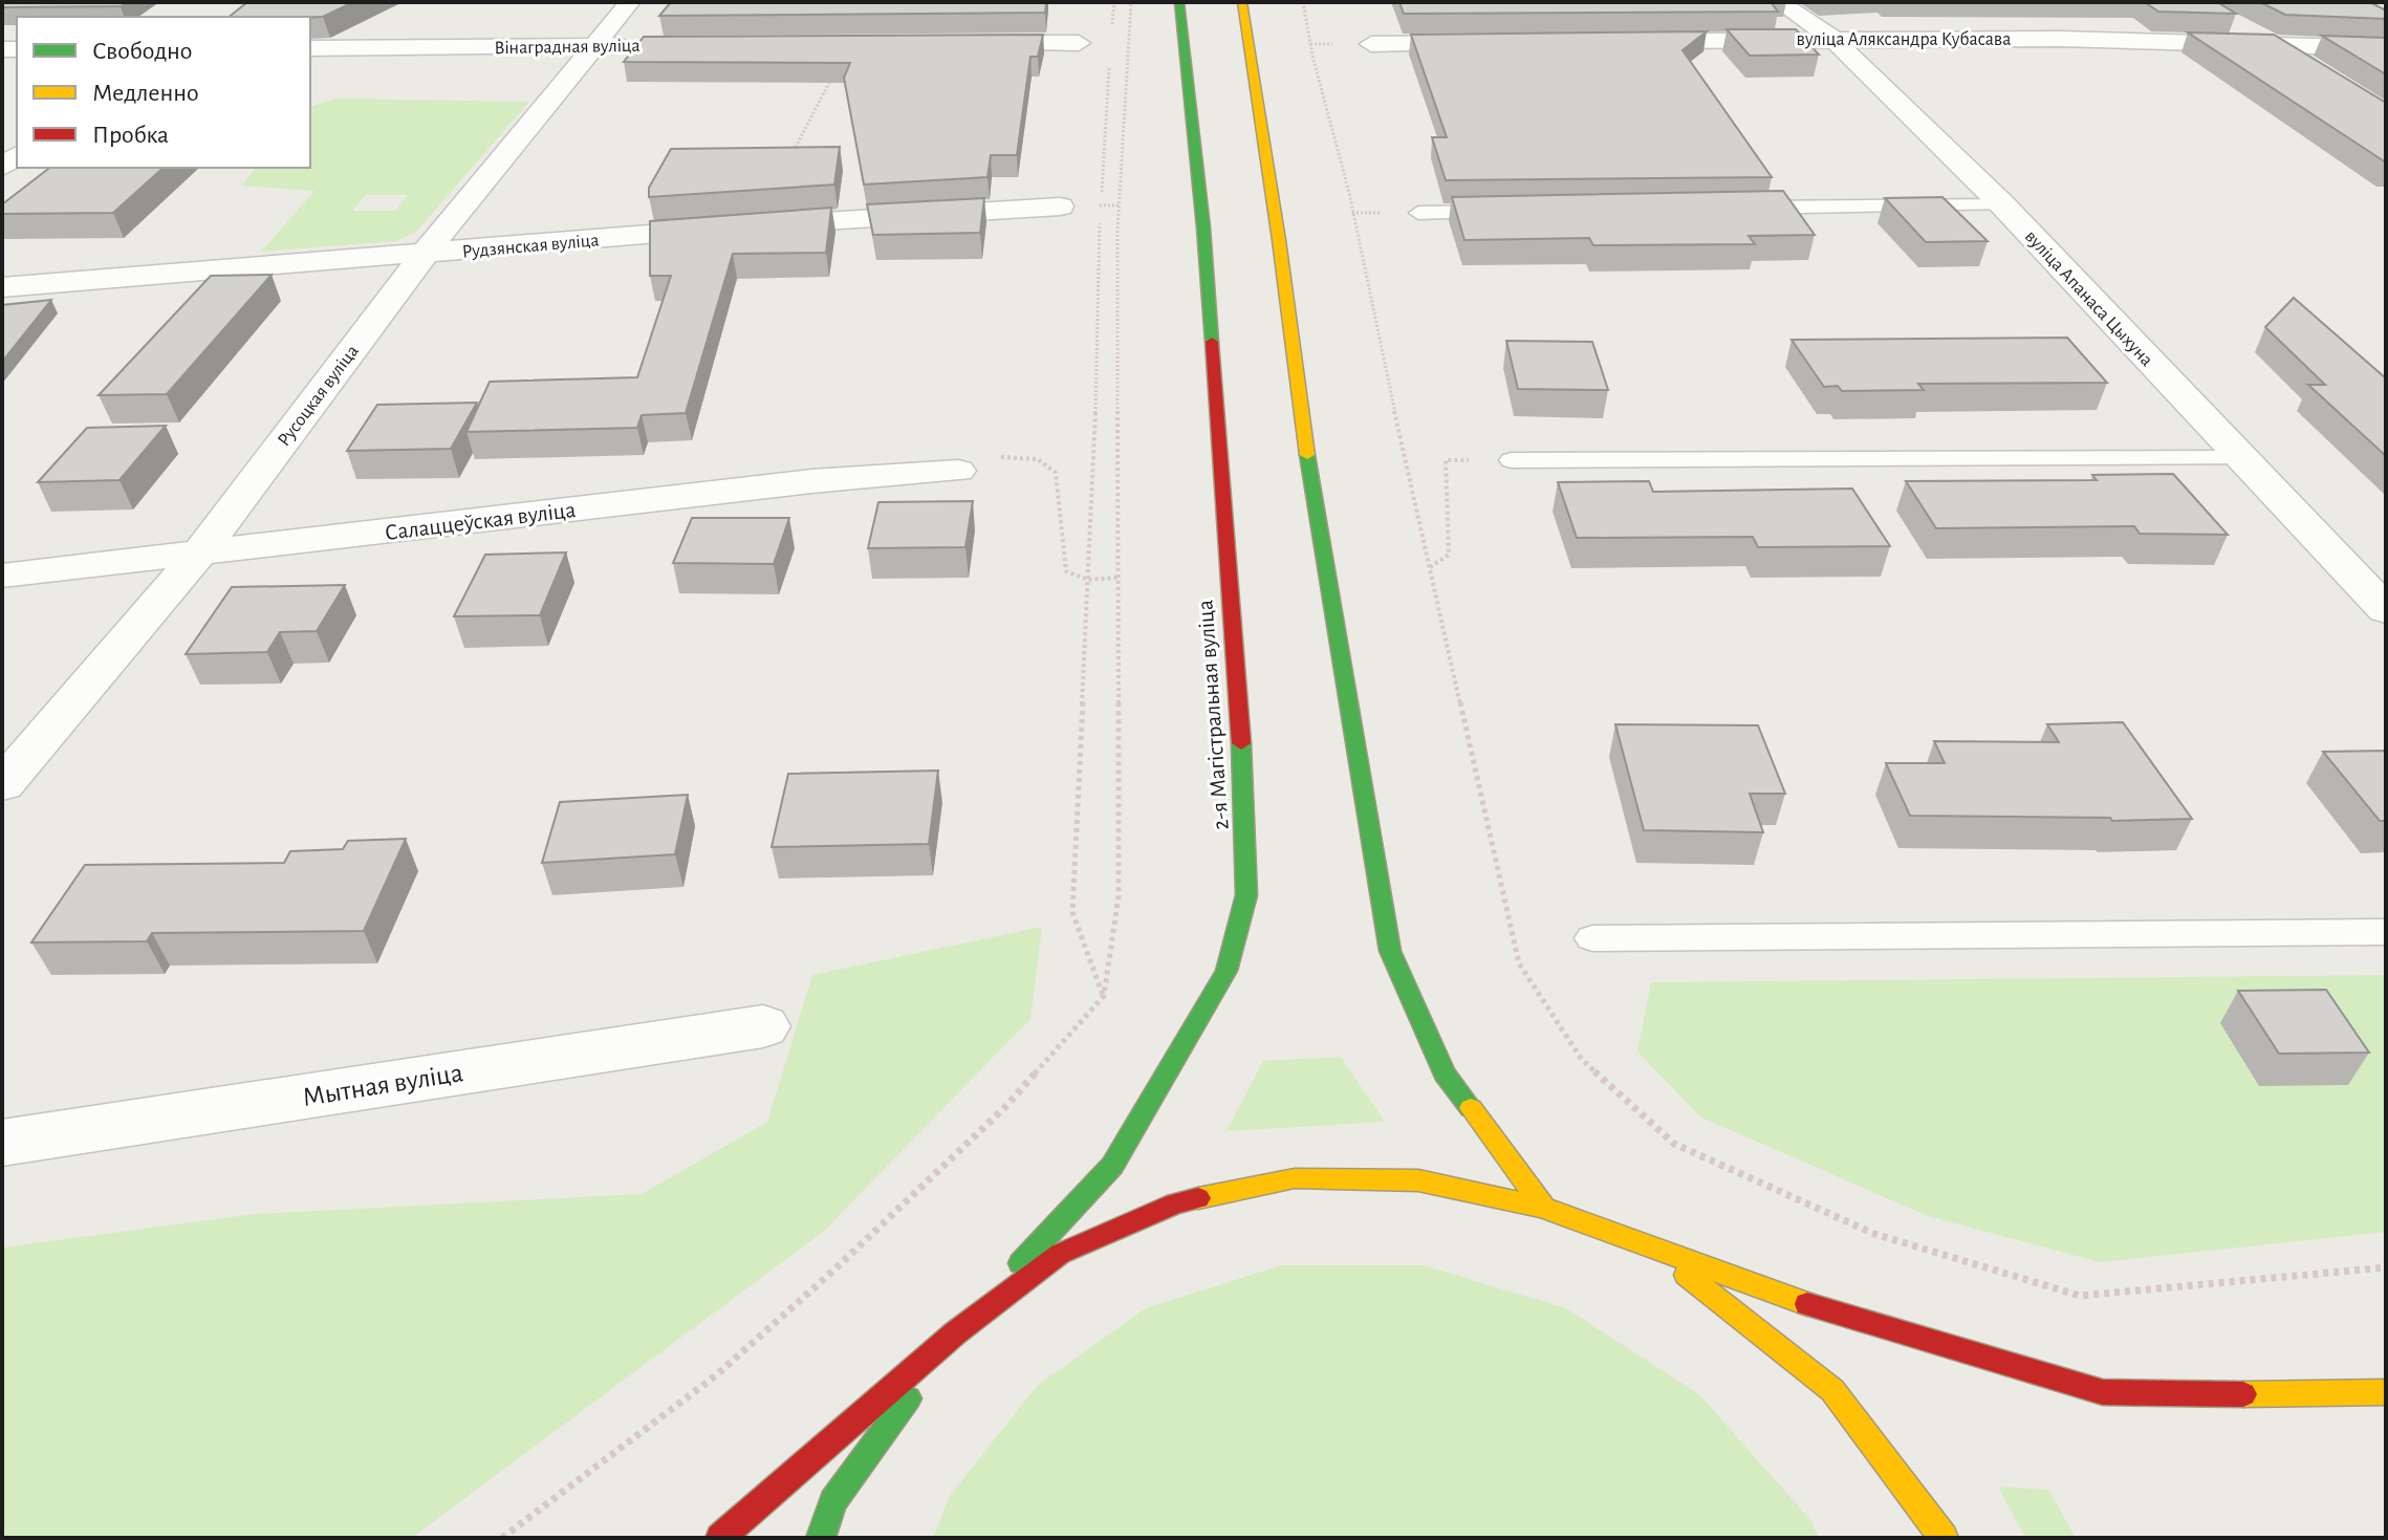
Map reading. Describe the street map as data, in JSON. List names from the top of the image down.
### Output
{
  "streets": {
    "main road": ["2-я Магістральная вуліца"],
    "street": [
      "вуліца Аляксандра Кубасава",
      "Вінаградная вуліца",
      "Рудзянская вуліца",
      "вуліца Апанаса Цыхуна",
      "Русоцкая вуліца",
      "Салаццеўская вуліца",
      "Мытная вуліца"
    ]
  },
  "crossings": [
    ["вуліца Аляксандра Кубасава", "вуліца Апанаса Цыхуна"],
    ["Вінаградная вуліца", "Русоцкая вуліца"],
    ["Рудзянская вуліца", "Русоцкая вуліца"],
    ["Русоцкая вуліца", "Салаццеўская вуліца"]
  ],
  "legend": ["Свободно", "Медленно", "Пробка"]
}
